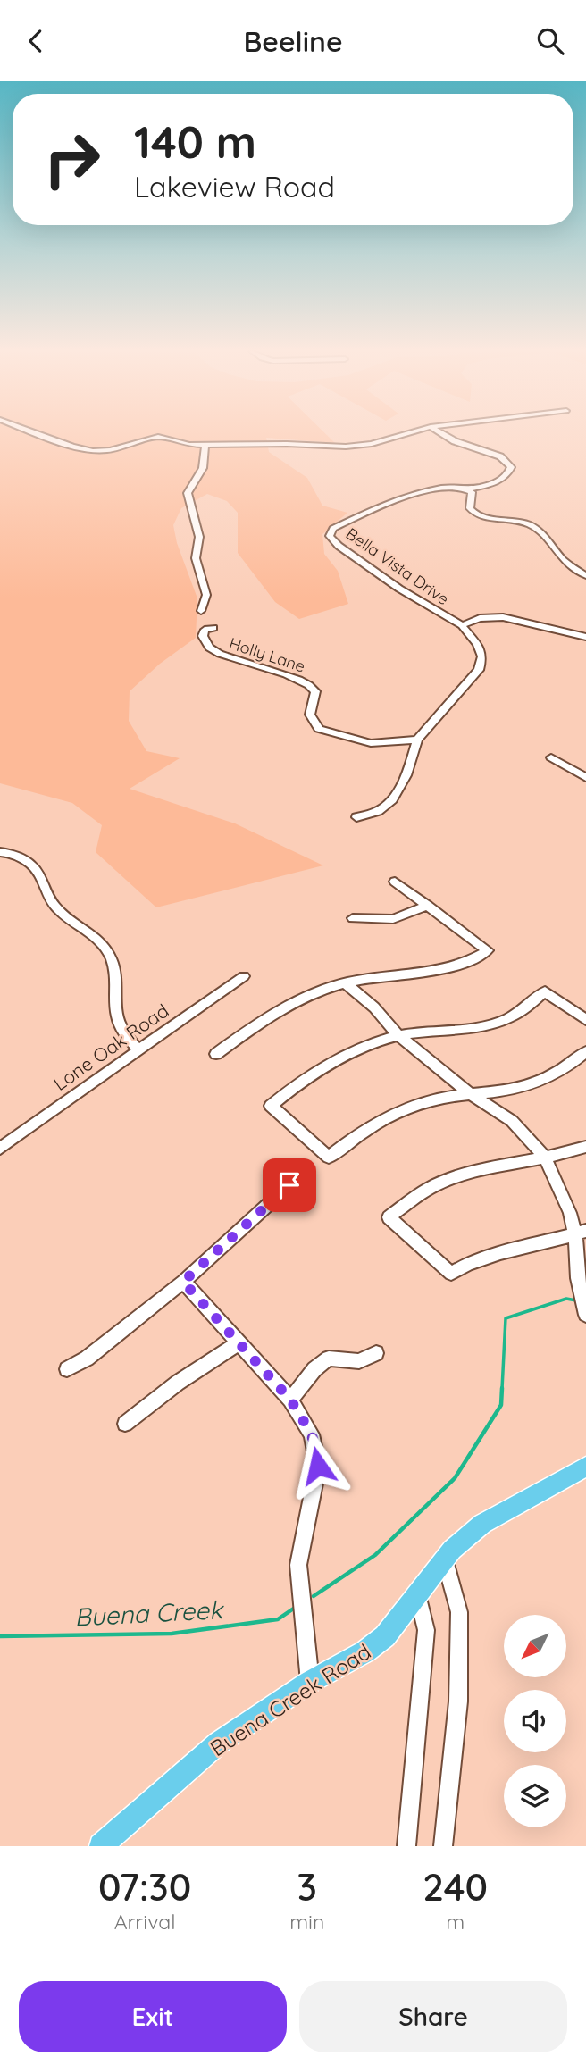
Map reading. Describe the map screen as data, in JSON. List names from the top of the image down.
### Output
{
  "streets": {
    "main road": ["Buena Creek Road"],
    "street": ["Bella Vista Drive", "Holly Lane", "Lone Oak Road"]
  },
  "water": ["Buena Creek"],
  "north": "bottom left",
  "page": {
    "header": "Beeline",
    "turn": ["140 m", "Lakeview Road"],
    "eta": [
      "07:30",
      "Arrival",
      "3",
      "min",
      "240",
      "m"
    ],
    "buttons": ["Exit", "Share"]
  }
}
